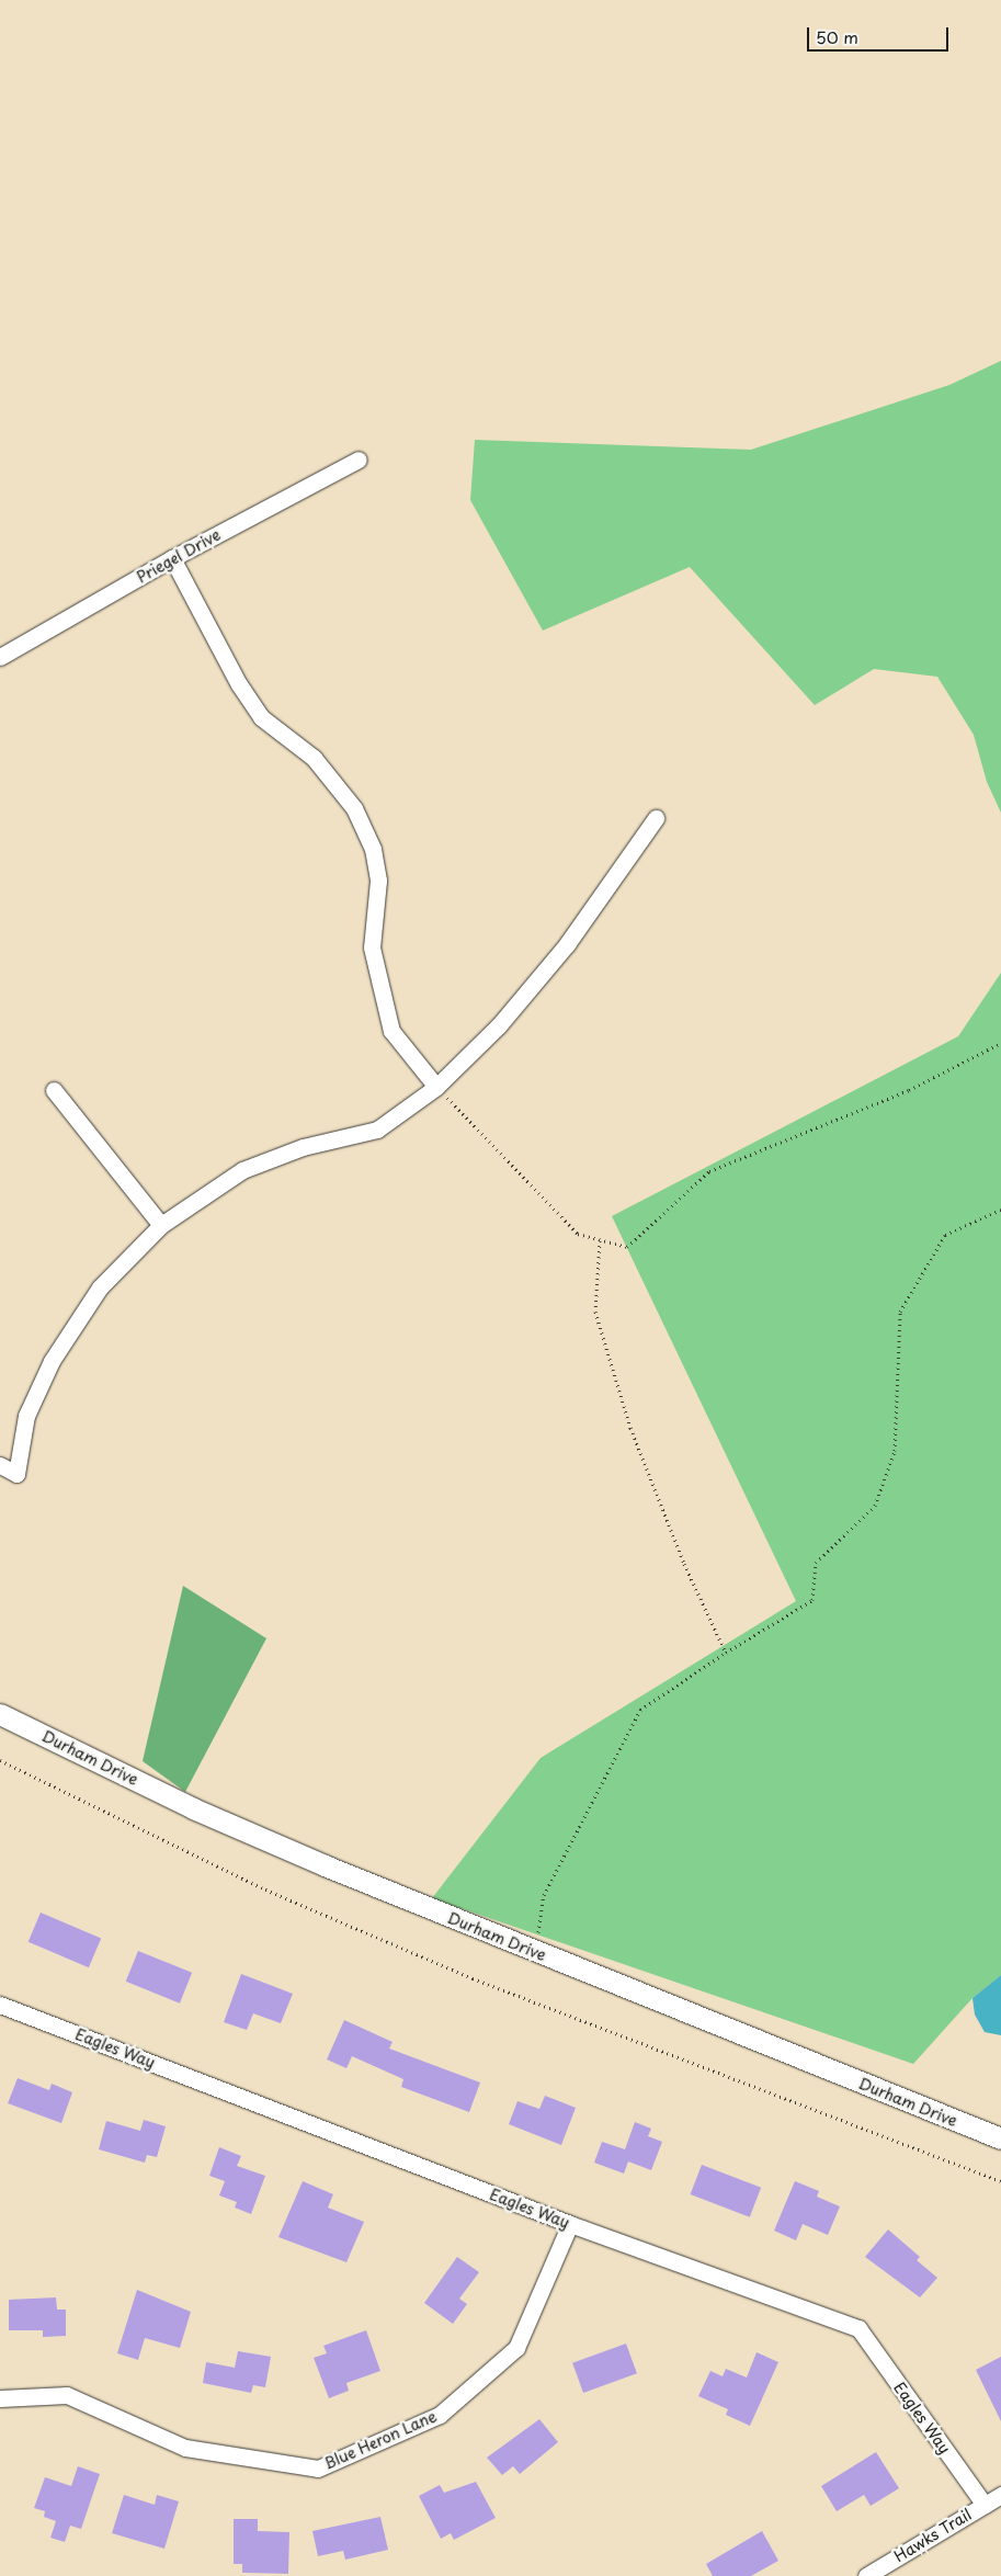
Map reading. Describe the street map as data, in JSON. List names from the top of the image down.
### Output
{
  "streets": {
    "street": [
      "Priegel Drive",
      "Durham Drive",
      "Eagles Way",
      "Blue Heron Lane",
      "Hawks Trail"
    ]
  },
  "crossings": [
    ["Eagles Way", "Blue Heron Lane"],
    ["Eagles Way", "Hawks Trail"]
  ],
  "scale_bar": "50 m"
}
